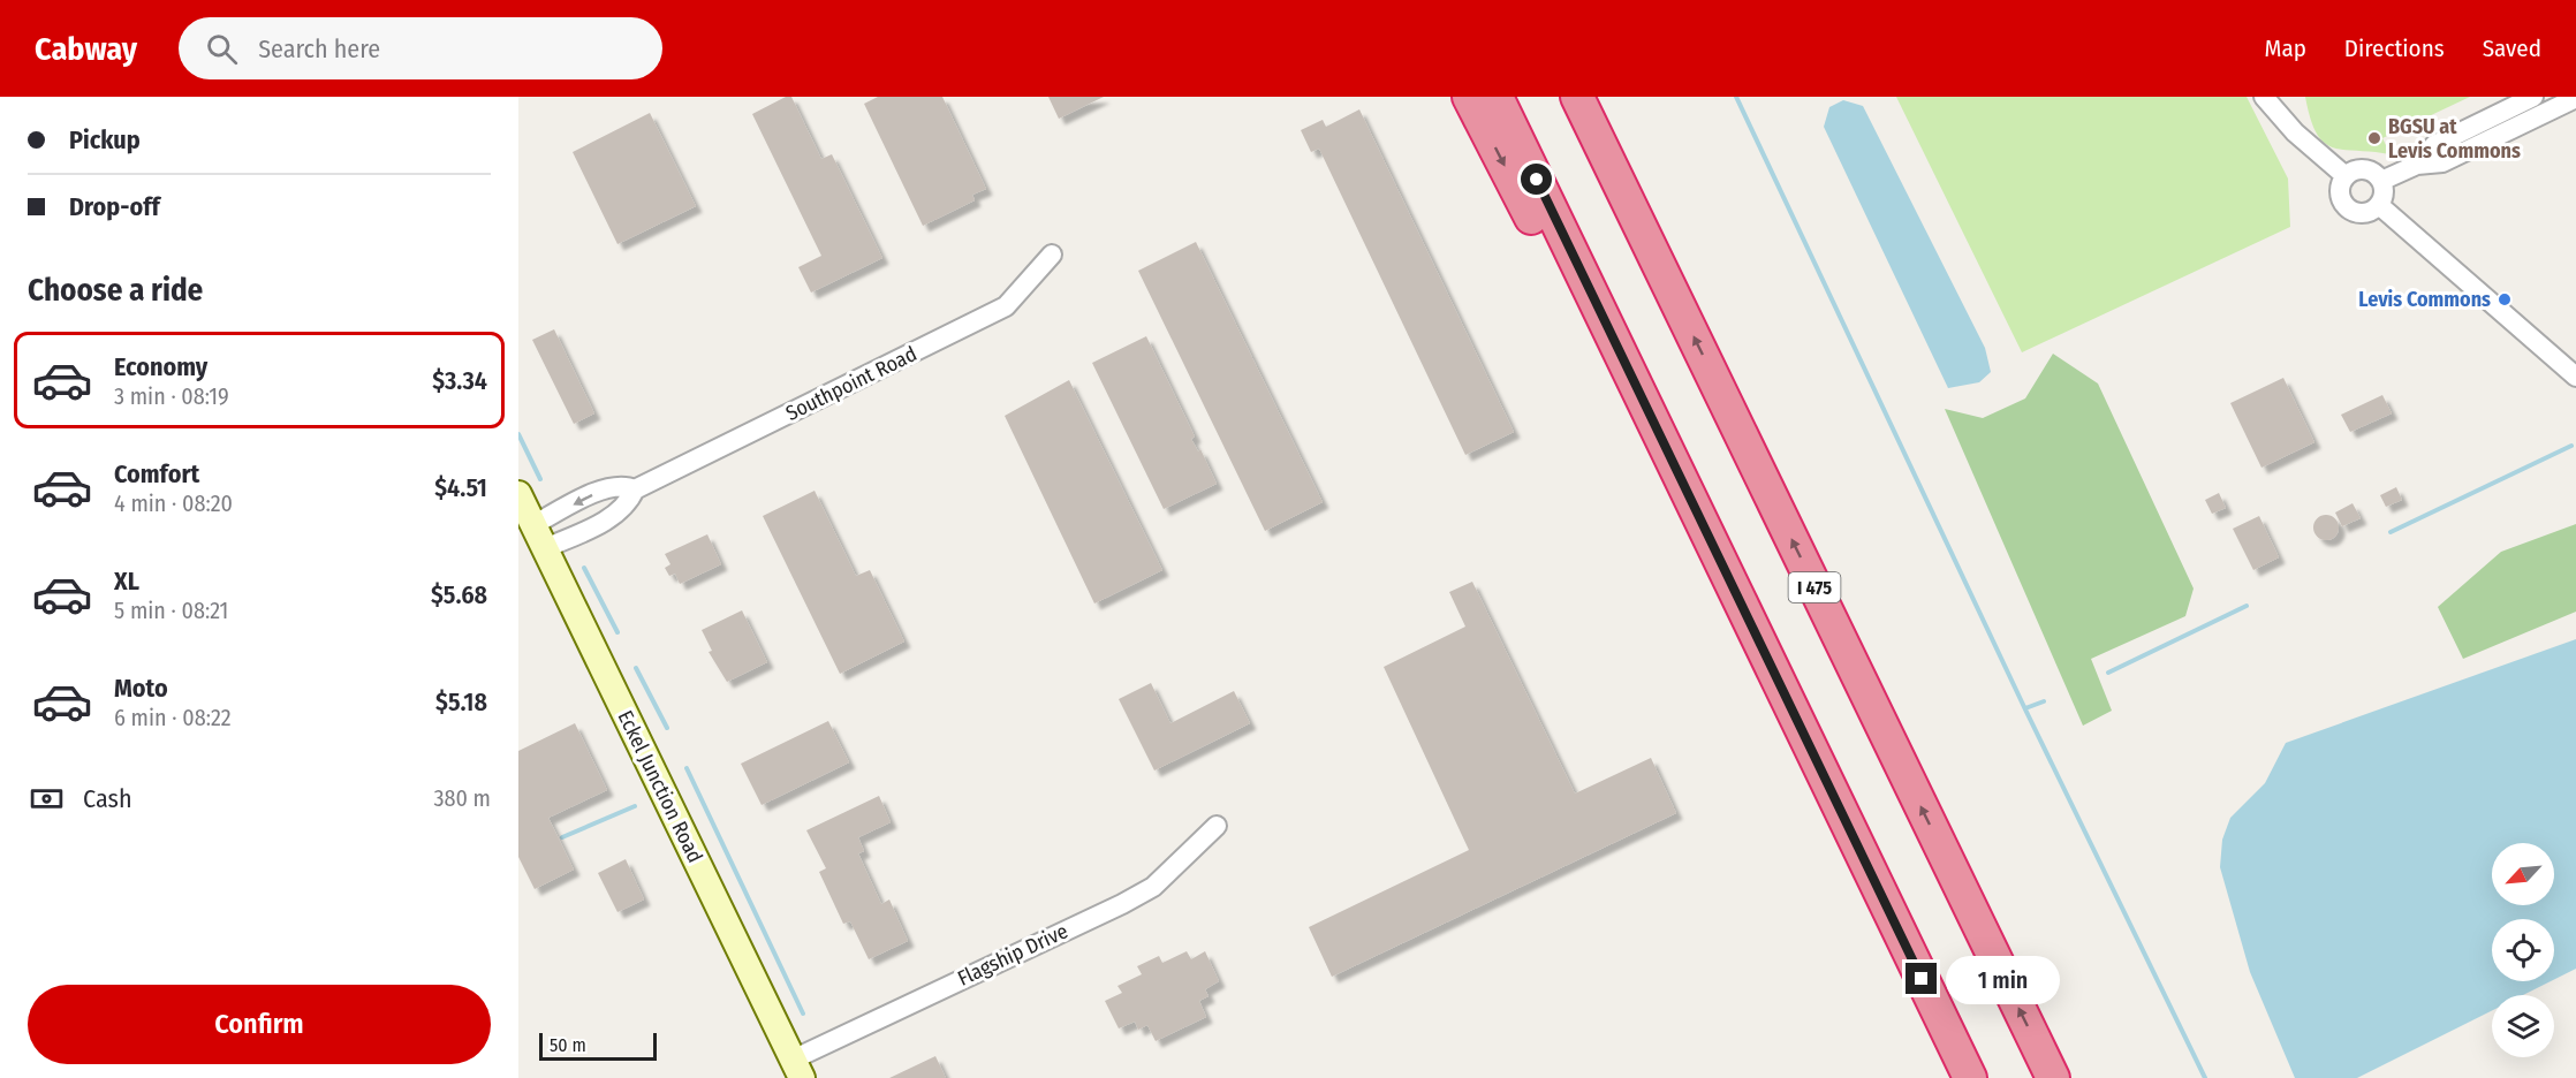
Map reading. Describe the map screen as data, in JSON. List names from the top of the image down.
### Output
{
  "streets": {
    "highway": ["I 475"],
    "street": ["Southpoint Road", "Eckel Junction Road", "Flagship Drive"]
  },
  "crossings": [
    ["Southpoint Road", "Eckel Junction Road"],
    ["Eckel Junction Road", "Flagship Drive"]
  ],
  "places": ["BGSU at Levis Commons", "Levis Commons"],
  "scale_bar": "50 m",
  "north": "bottom left",
  "page": {
    "header": "Cabway",
    "search": "Search here",
    "nav": ["Map", "Directions", "Saved"],
    "banner": ["Pickup", "Drop-off"],
    "heading": "Choose a ride",
    "list": [
      {
        "name": "Economy",
        "note": "3 min · 08:19",
        "value": "$3.34"
      },
      {
        "name": "Comfort",
        "note": "4 min · 08:20",
        "value": "$4.51"
      },
      {
        "name": "XL",
        "note": "5 min · 08:21",
        "value": "$5.68"
      },
      {
        "name": "Moto",
        "note": "6 min · 08:22",
        "value": "$5.18"
      }
    ],
    "pay": ["Cash", "380 m"],
    "bubble": "1 min",
    "buttons": "Confirm",
    "scale": "50 m"
  }
}
